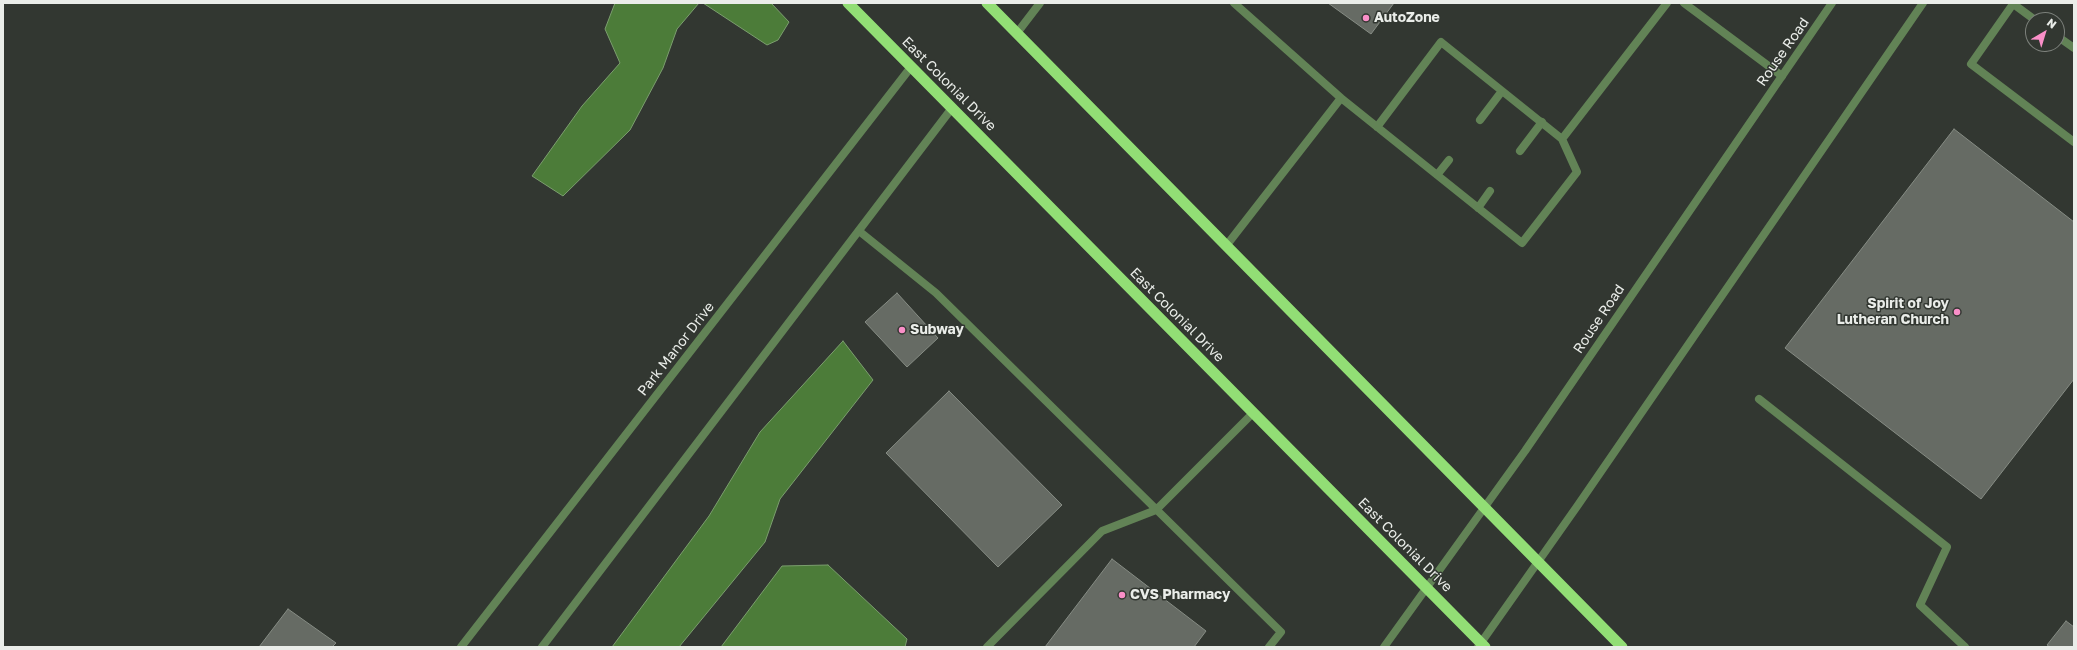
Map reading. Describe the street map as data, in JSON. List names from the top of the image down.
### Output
{
  "streets": {
    "highway": ["East Colonial Drive"],
    "street": ["Rouse Road", "Park Manor Drive"]
  },
  "crossings": [
    ["Rouse Road", "East Colonial Drive"],
    ["East Colonial Drive", "Park Manor Drive"]
  ],
  "places": [
    "AutoZone",
    "Spirit of Joy Lutheran Church",
    "Subway",
    "CVS Pharmacy"
  ],
  "north": "top right"
}
